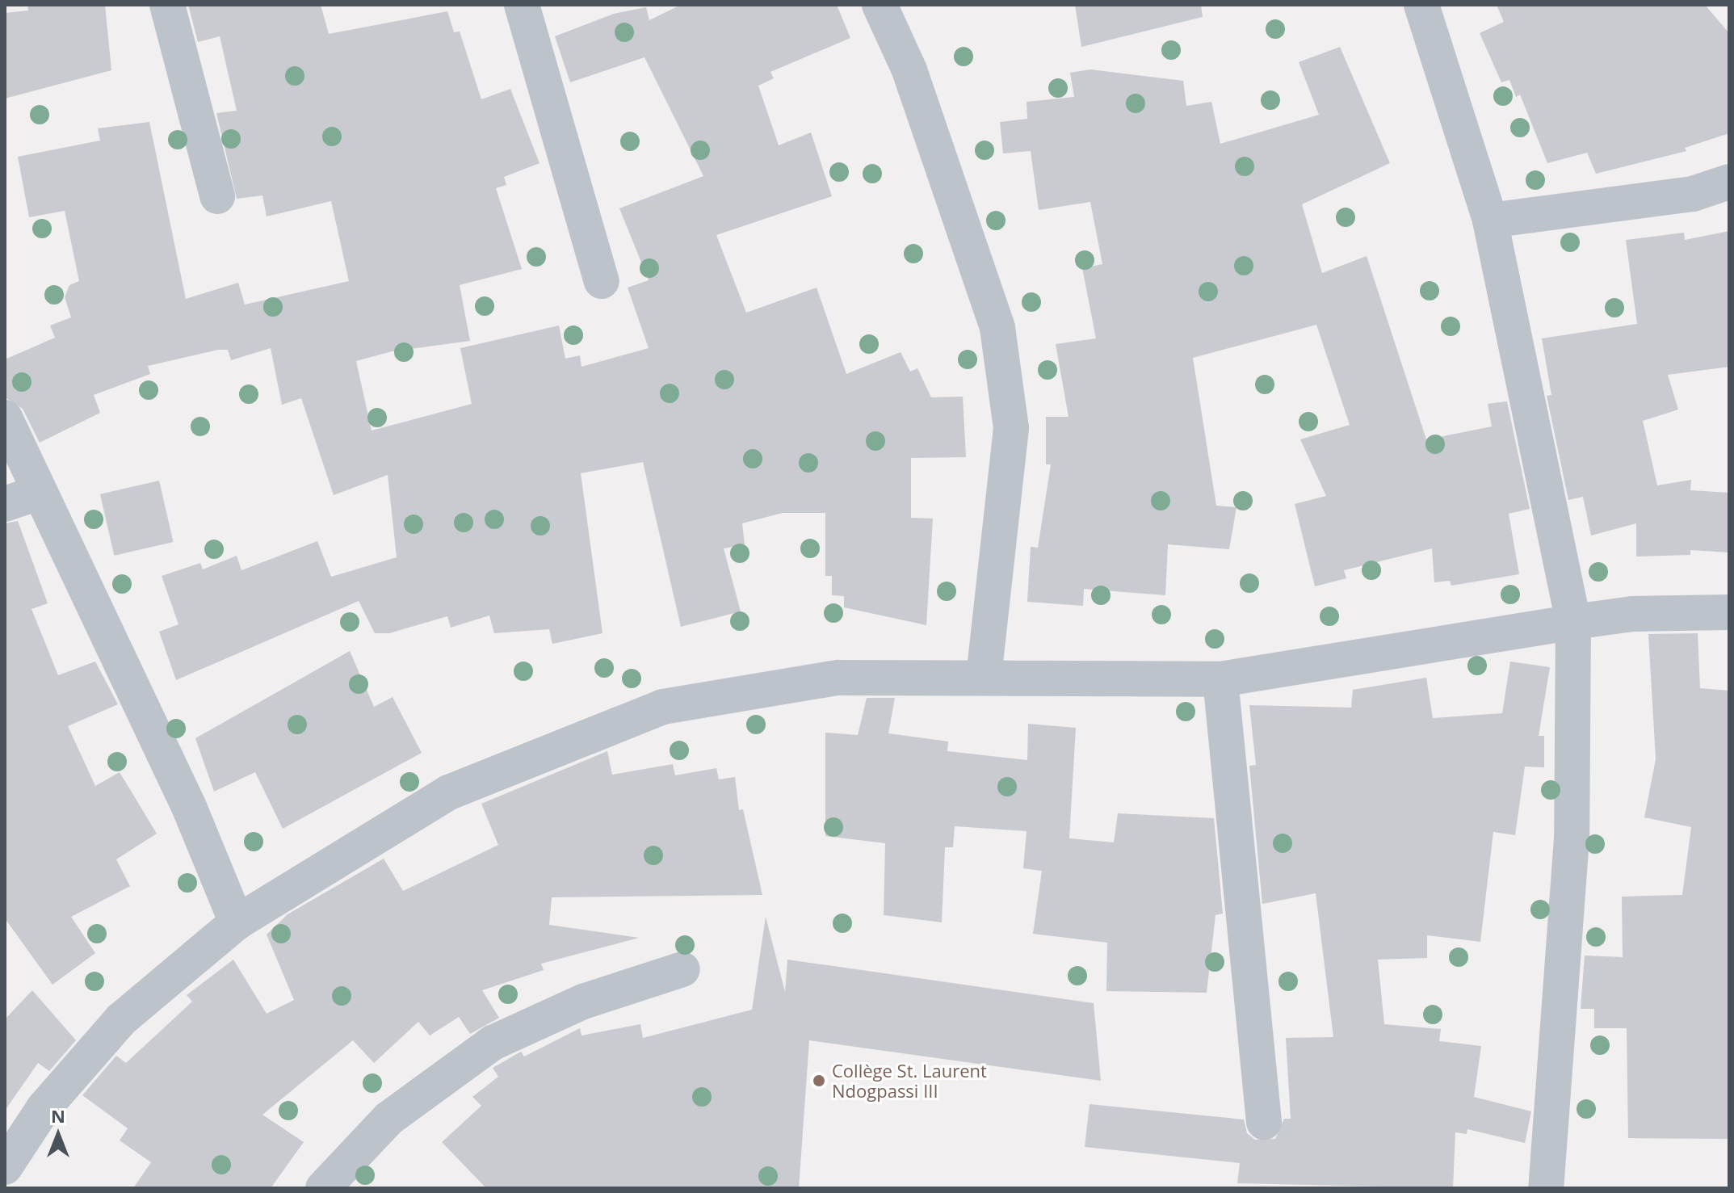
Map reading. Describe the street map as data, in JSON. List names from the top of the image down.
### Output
{
  "places": ["Collège St. Laurent Ndogpassi III"],
  "north": "top"
}
